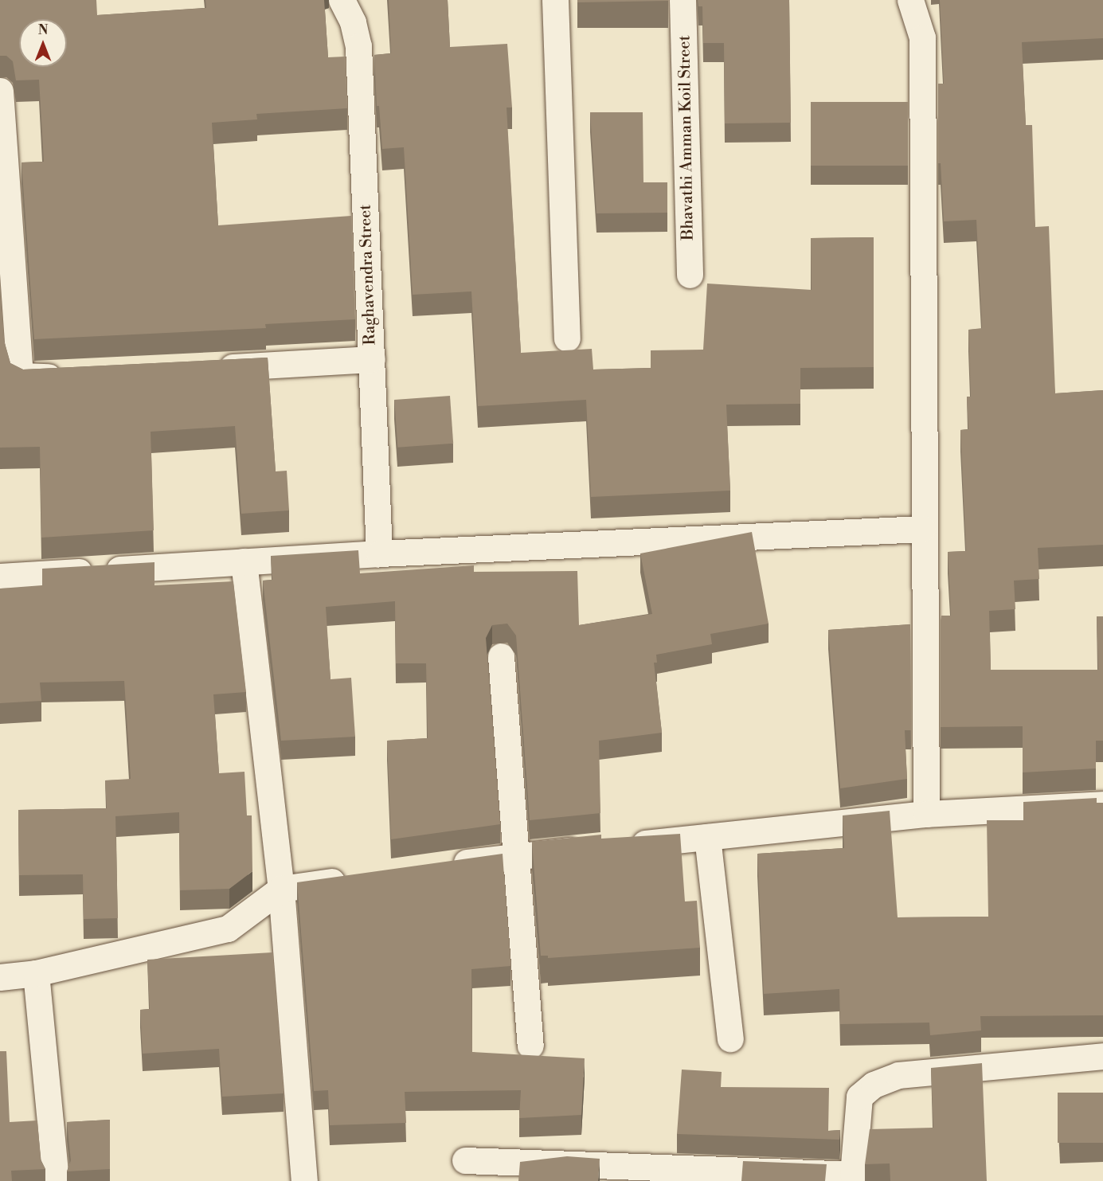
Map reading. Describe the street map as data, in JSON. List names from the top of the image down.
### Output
{
  "streets": {
    "street": ["Bhavathi Amman Koil Street", "Raghavendra Street"]
  },
  "north": "top"
}
